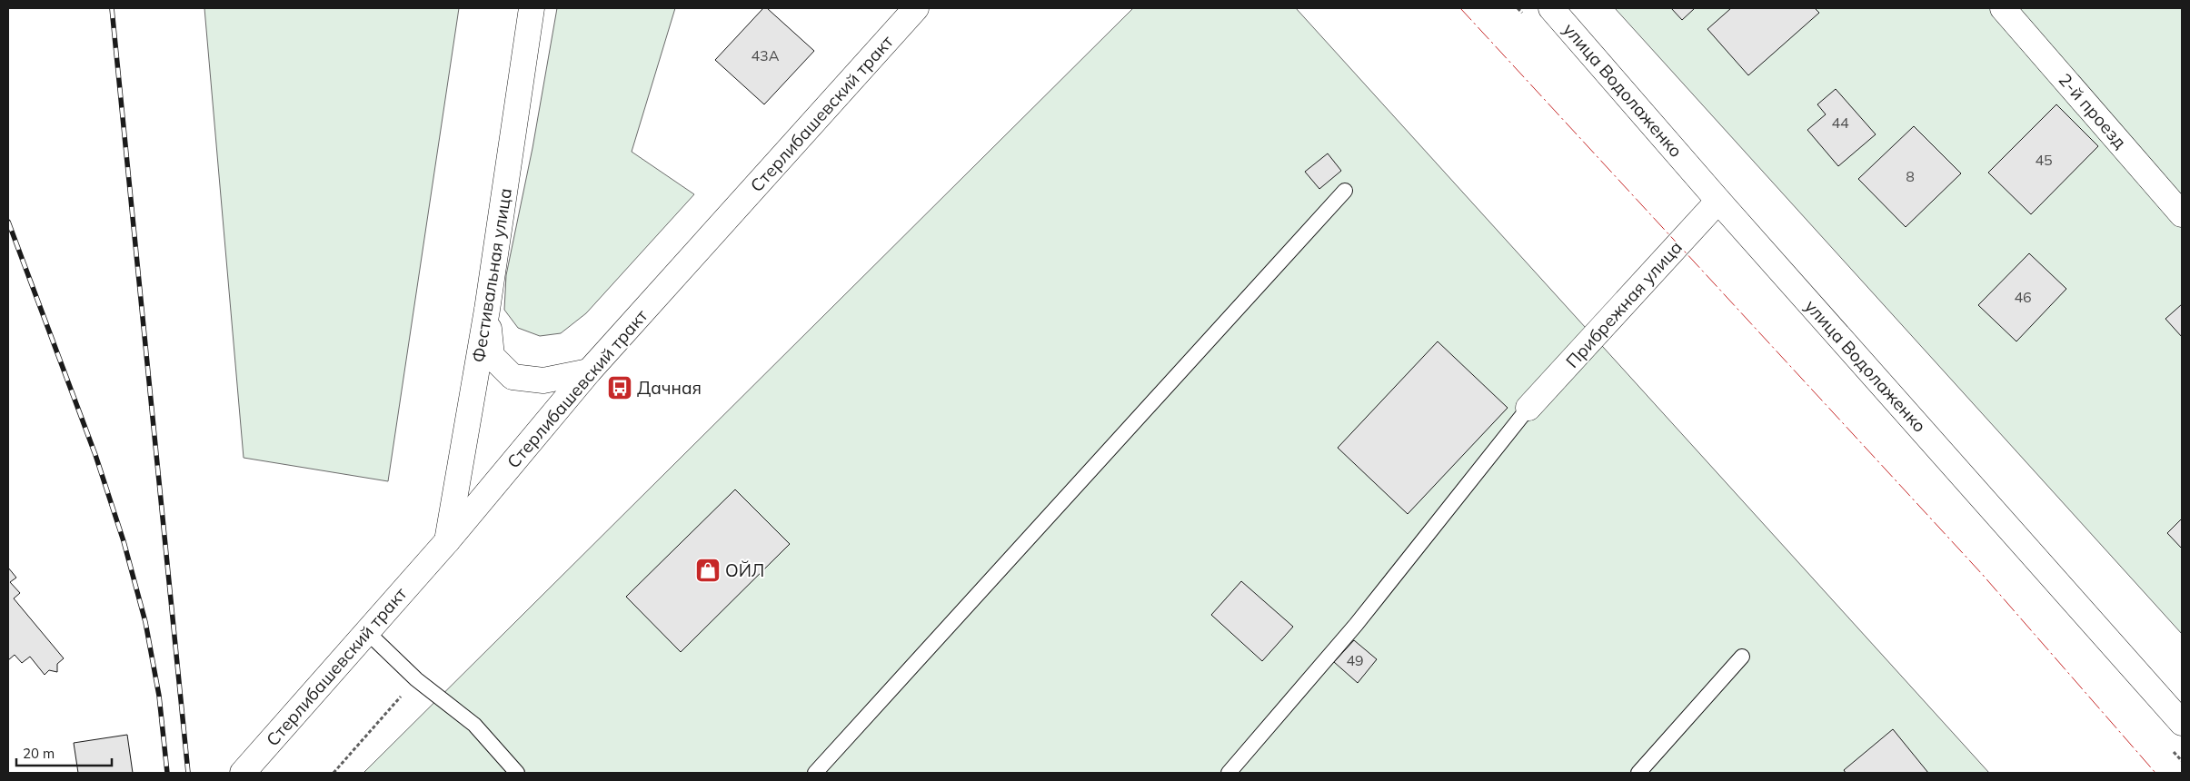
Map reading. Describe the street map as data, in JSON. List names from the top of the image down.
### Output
{
  "streets": {
    "main road": [
      "улица Водолаженко",
      "2-й проезд",
      "Стерлибашевский тракт",
      "Фестивальная улица",
      "Прибрежная улица"
    ]
  },
  "crossings": [
    ["улица Водолаженко", "Прибрежная улица"],
    ["Стерлибашевский тракт", "Фестивальная улица"]
  ],
  "places": {
    "bus stop": ["Дачная"],
    "shop": ["ОЙЛ"]
  },
  "house_numbers": [
    "43А",
    "44",
    "45",
    "8",
    "46",
    "49"
  ],
  "scale_bar": "20 m"
}
